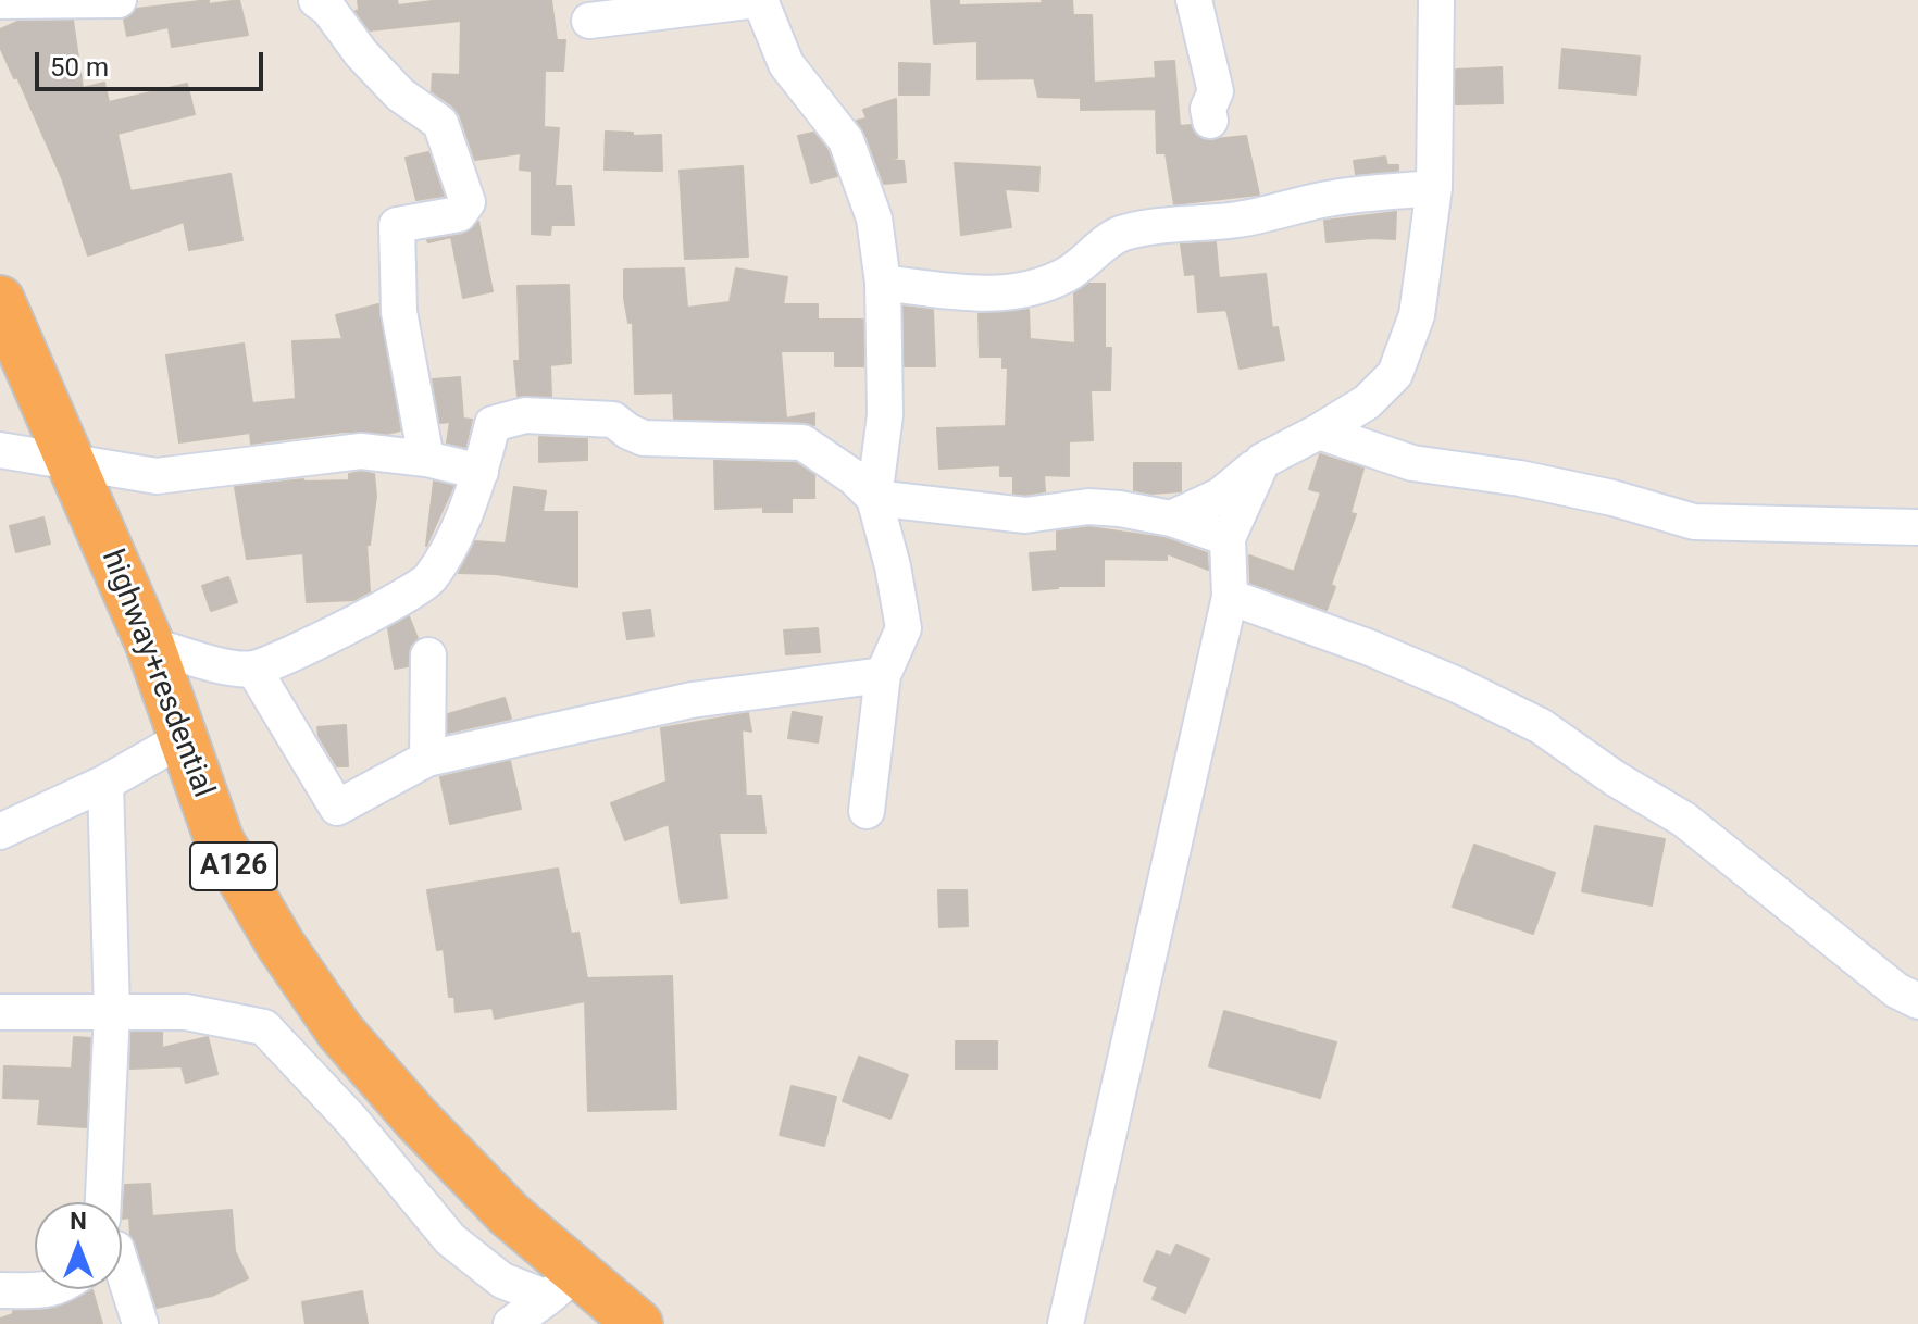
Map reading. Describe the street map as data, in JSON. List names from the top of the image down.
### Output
{
  "streets": {
    "highway": ["highway+resdential", "A126"]
  },
  "scale_bar": "50 m",
  "north": "top"
}
